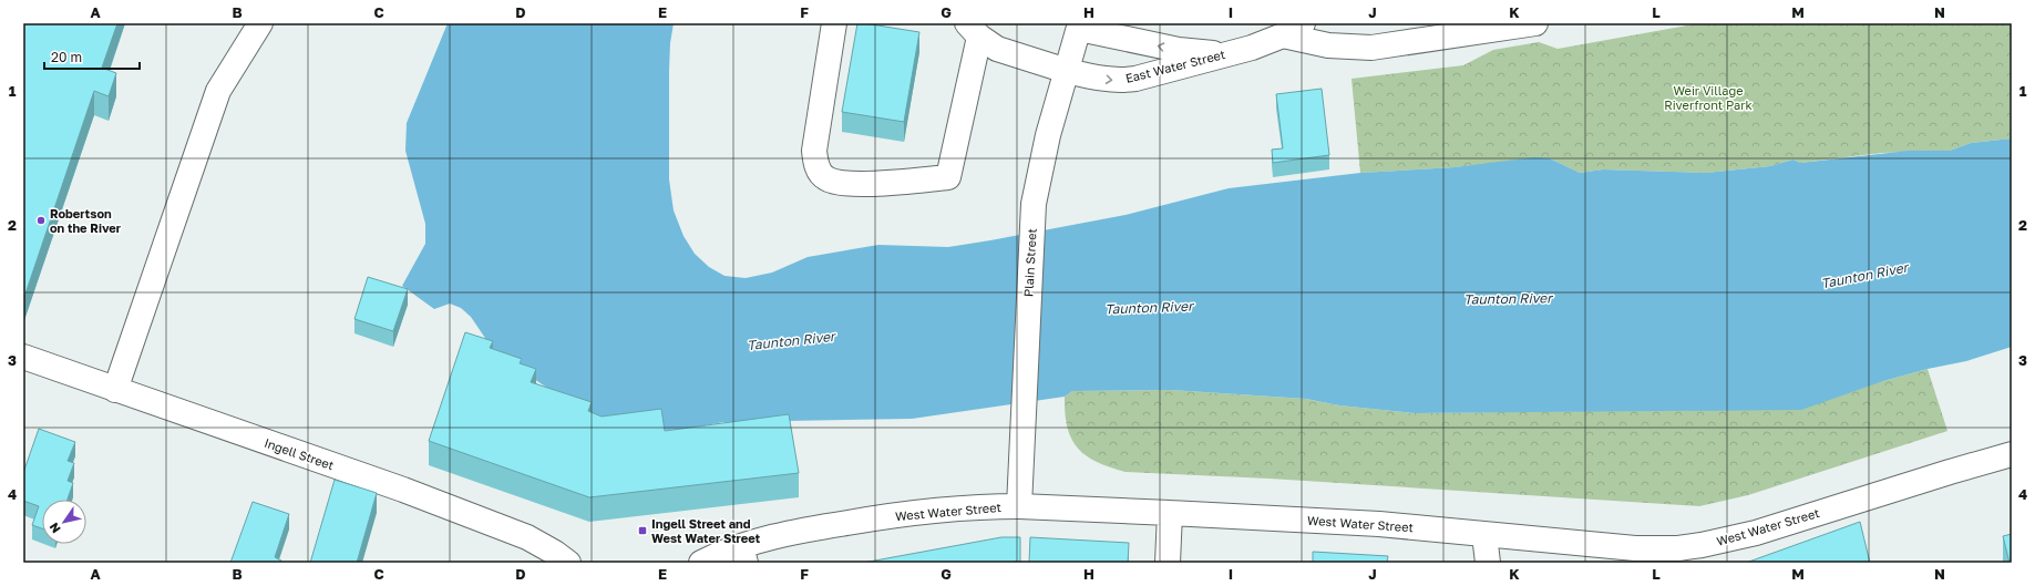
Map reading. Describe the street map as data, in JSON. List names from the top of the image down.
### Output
{
  "streets": {
    "street": [
      "East Water Street",
      "Plain Street",
      "Ingell Street",
      "West Water Street"
    ]
  },
  "crossings": [
    ["East Water Street", "Plain Street"],
    ["Plain Street", "West Water Street"]
  ],
  "water": ["Taunton River"],
  "parks": ["Weir Village Riverfront Park"],
  "places": {
    "other": ["Robertson on the River"],
    "transit": ["Ingell Street and West Water Street"]
  },
  "scale_bar": "20 m",
  "north": "bottom left",
  "grid": {
    "columns": [
      "A",
      "B",
      "C",
      "D",
      "E",
      "F",
      "G",
      "H",
      "I",
      "J",
      "K",
      "L",
      "M",
      "N"
    ],
    "rows": [
      "1",
      "2",
      "3",
      "4"
    ]
  }
}
